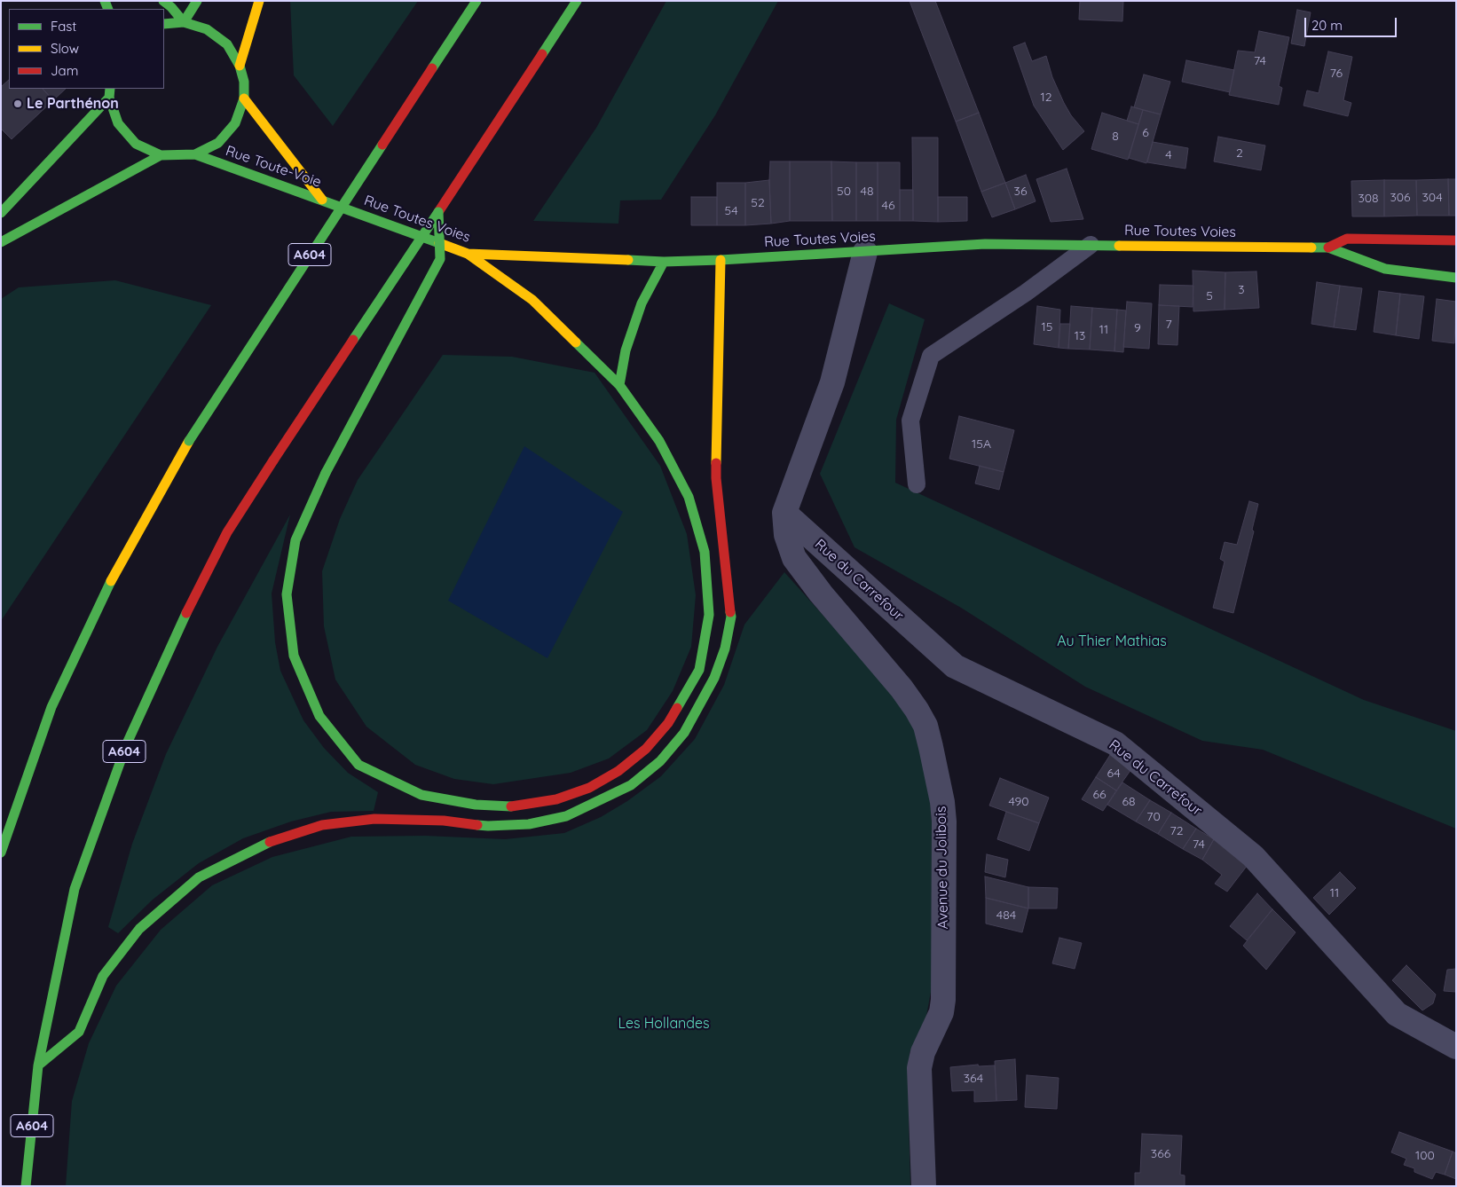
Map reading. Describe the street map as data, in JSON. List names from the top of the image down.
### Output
{
  "streets": {
    "main road": ["Rue Toute-Voie", "Rue Toutes Voies", "A604"],
    "street": ["Rue du Carrefour", "Avenue du Jolibois"]
  },
  "crossings": [
    ["Rue Toute-Voie", "Rue Toutes Voies"],
    ["Rue du Carrefour", "Avenue du Jolibois"]
  ],
  "parks": ["Au Thier Mathias", "Les Hollandes"],
  "places": ["Le Parthénon"],
  "house_numbers": [
    "74",
    "76",
    "12",
    "6",
    "8",
    "2",
    "4",
    "50",
    "48",
    "36",
    "306",
    "304",
    "308",
    "52",
    "46",
    "54",
    "3",
    "5",
    "7",
    "15",
    "9",
    "11",
    "13",
    "15A",
    "64",
    "66",
    "490",
    "68",
    "70",
    "72",
    "74",
    "11",
    "484",
    "364",
    "366",
    "100"
  ],
  "legend": ["Fast", "Slow", "Jam"],
  "scale_bar": "20 m"
}
